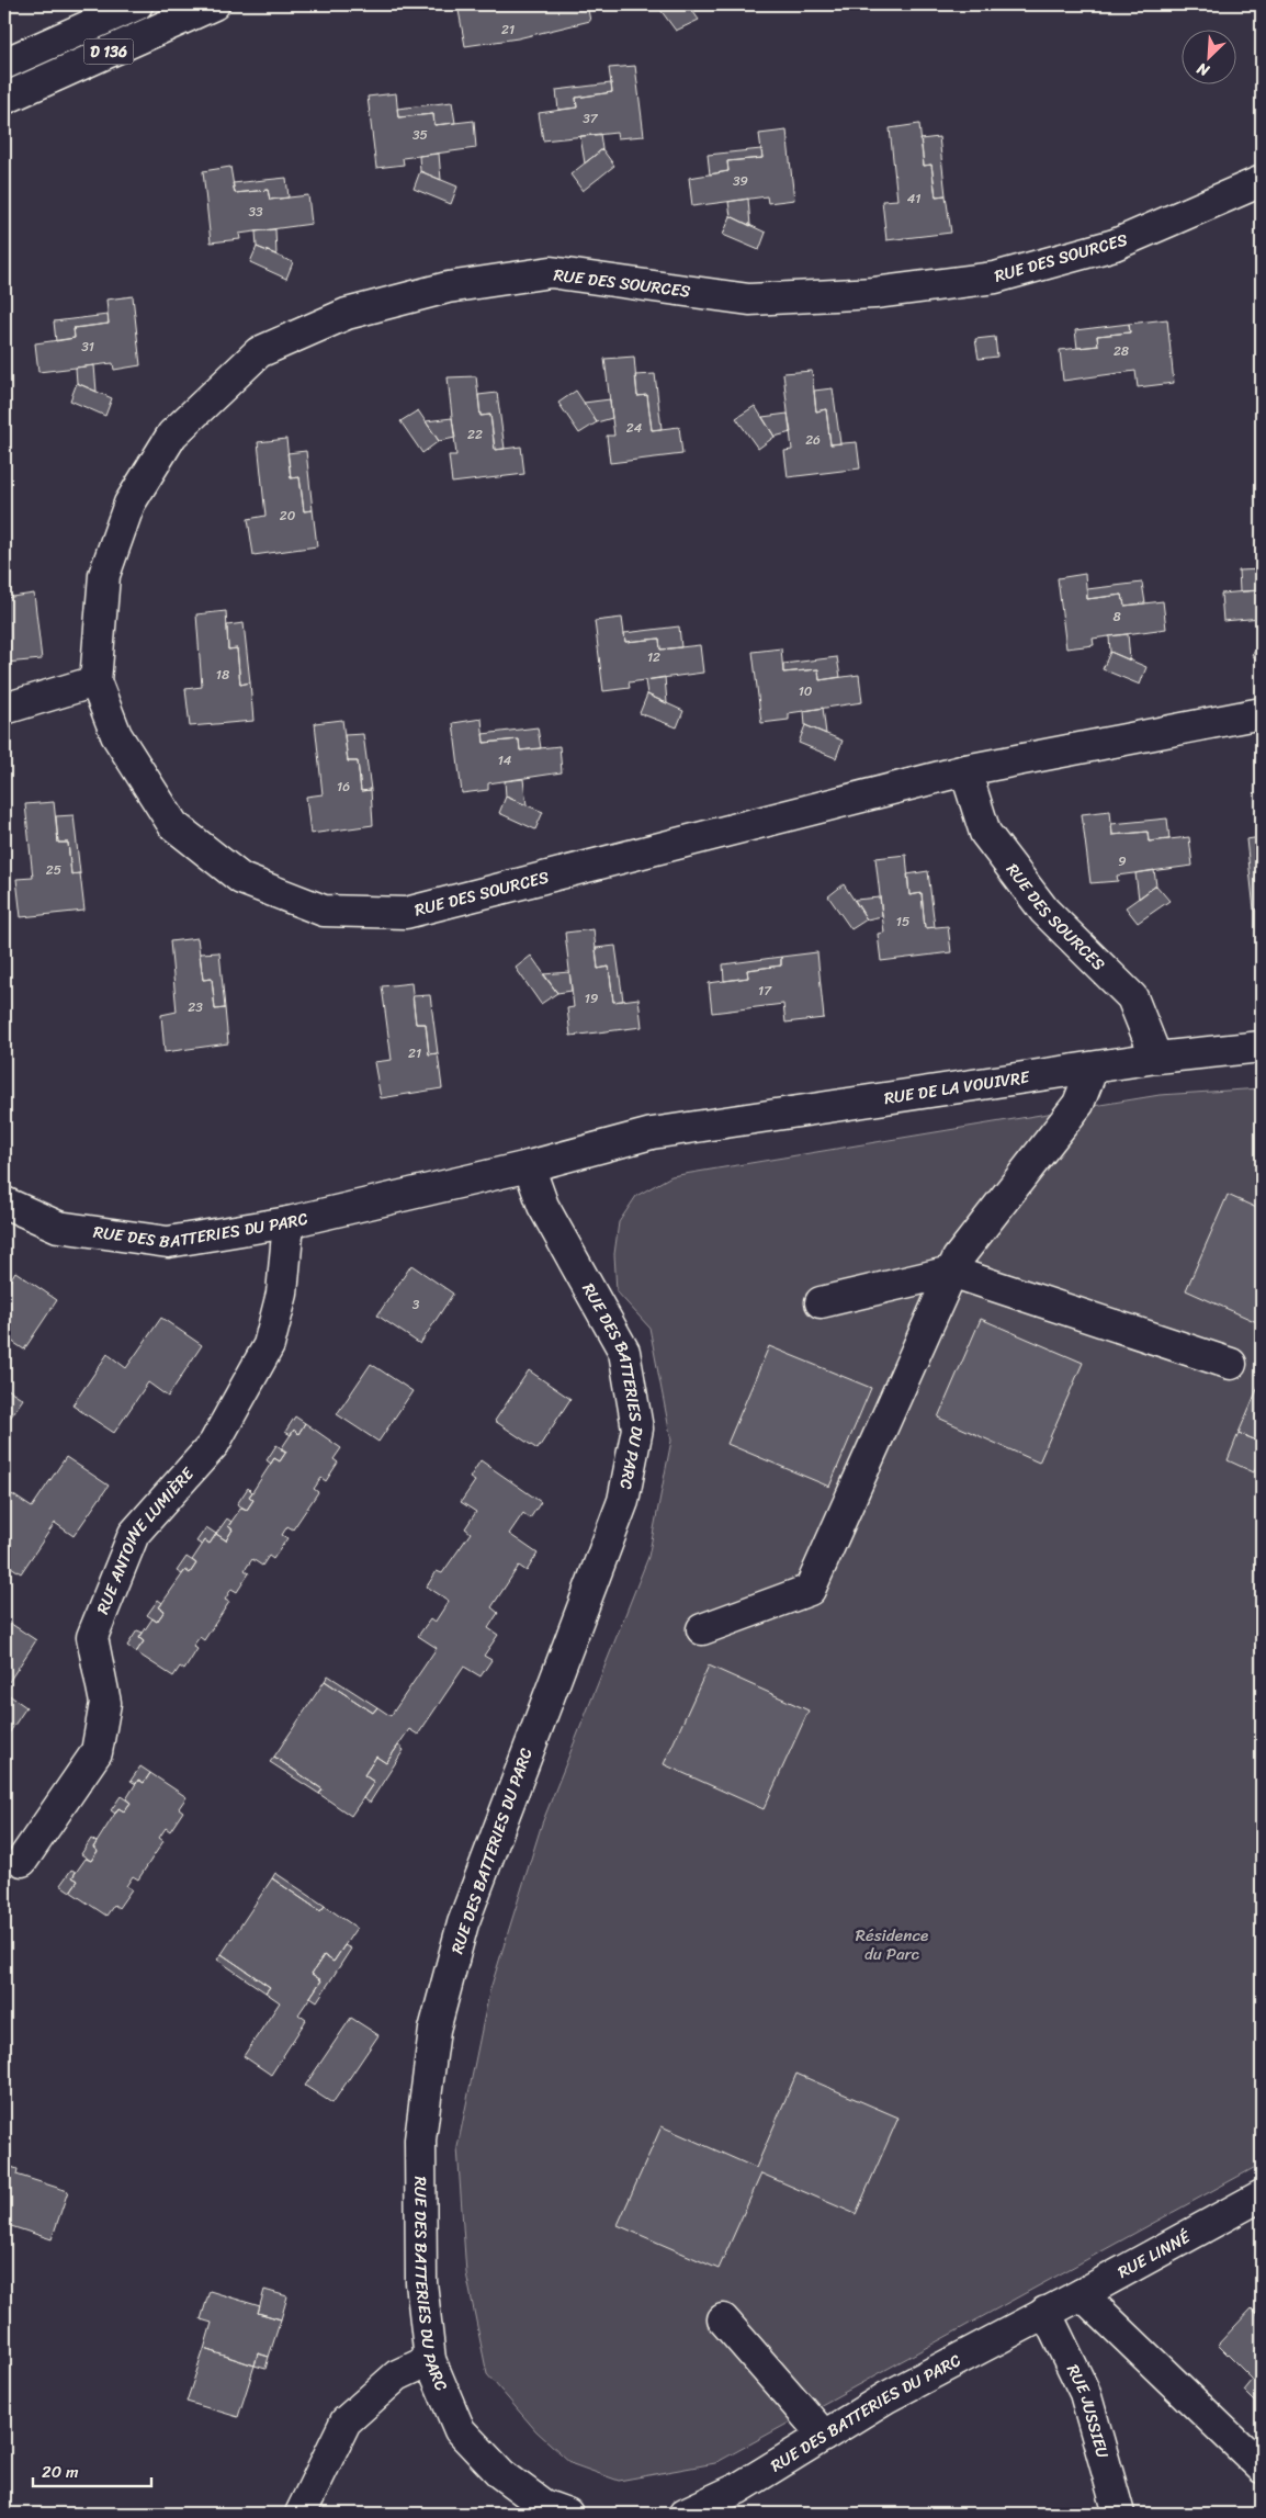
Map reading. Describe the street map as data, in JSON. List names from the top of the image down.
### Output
{
  "streets": {
    "street": [
      "D 136",
      "RUE DES SOURCES",
      "RUE DE LA VOUIVRE",
      "RUE DES BATTERIES DU PARC",
      "RUE ANTOINE LUMIÈRE",
      "RUE LINNÉ",
      "RUE JUSSIEU"
    ]
  },
  "crossings": [
    ["RUE DES SOURCES", "RUE DE LA VOUIVRE"],
    ["RUE DE LA VOUIVRE", "RUE DES BATTERIES DU PARC"],
    ["RUE DES BATTERIES DU PARC", "RUE ANTOINE LUMIÈRE"],
    ["RUE DES BATTERIES DU PARC", "RUE LINNÉ"],
    ["RUE DES BATTERIES DU PARC", "RUE JUSSIEU"],
    ["RUE LINNÉ", "RUE JUSSIEU"]
  ],
  "parks": ["Résidence du Parc"],
  "house_numbers": [
    "21",
    "37",
    "35",
    "39",
    "41",
    "33",
    "31",
    "28",
    "24",
    "22",
    "26",
    "20",
    "8",
    "12",
    "18",
    "10",
    "14",
    "16",
    "9",
    "25",
    "15",
    "17",
    "19",
    "23",
    "21",
    "3"
  ],
  "scale_bar": "20 m",
  "north": "bottom left"
}
